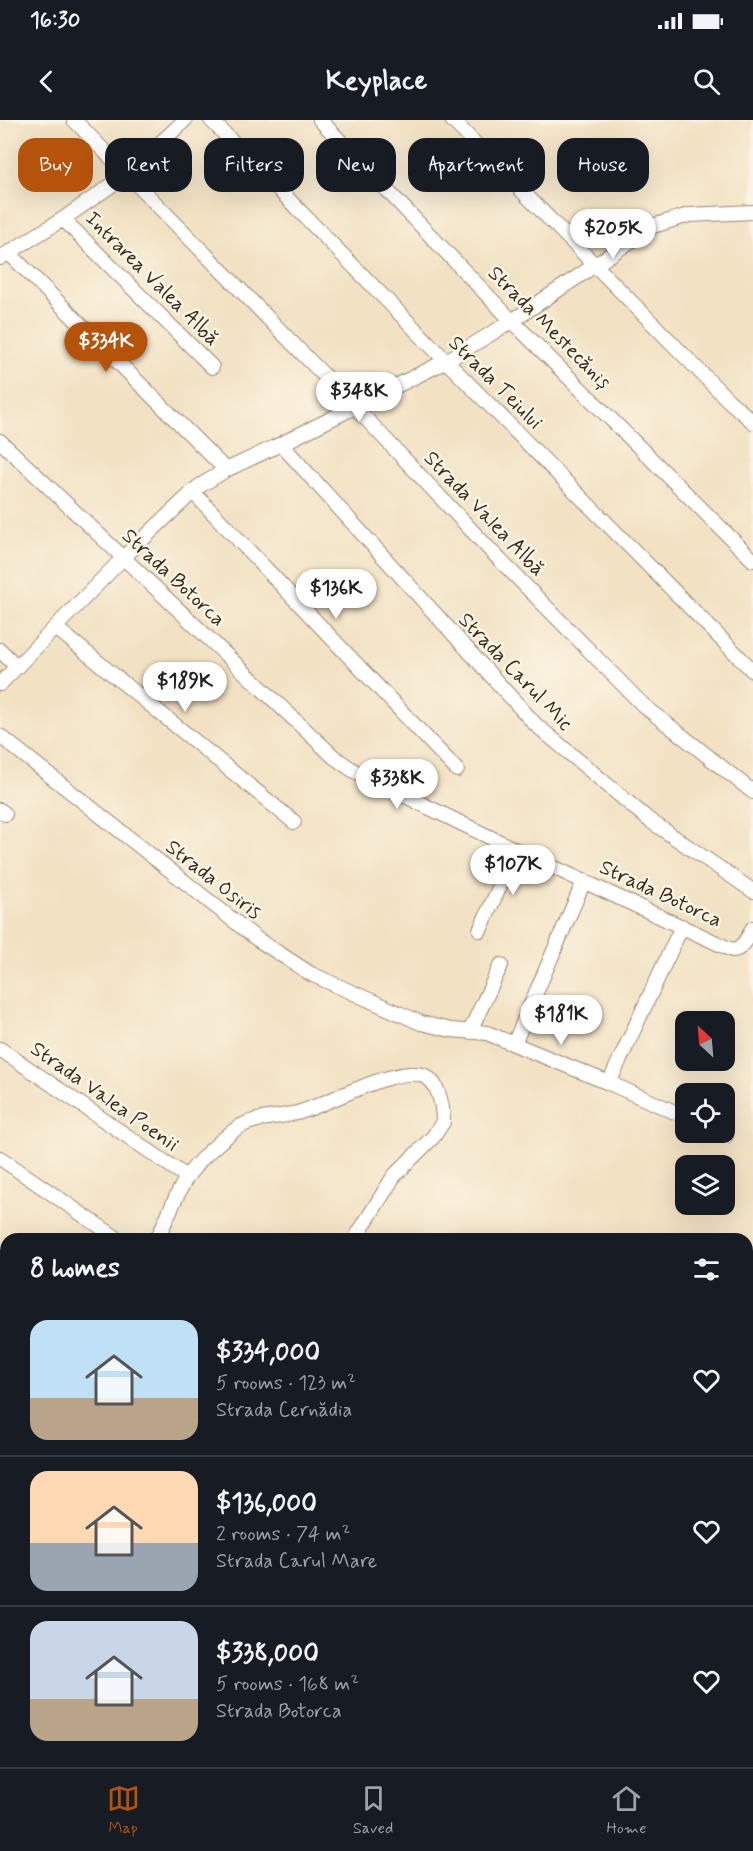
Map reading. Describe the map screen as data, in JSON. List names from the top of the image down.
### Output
{
  "streets": {
    "street": [
      "Intrarea Valea Albă",
      "Strada Mestecăniș",
      "Strada Teiului",
      "Strada Valea Albă",
      "Strada Botorca",
      "Strada Carul Mic",
      "Strada Osiris",
      "Strada Valea Poenii"
    ]
  },
  "north": "top left",
  "page": {
    "status": "16:30",
    "header": "Keyplace",
    "chip": [
      "Buy",
      "Rent",
      "Filters",
      "New",
      "Apartment",
      "House"
    ],
    "price": [
      "$205K",
      "$334K",
      "$348K",
      "$136K",
      "$189K",
      "$338K",
      "$107K",
      "$181K"
    ],
    "heading": "8 homes",
    "list": [
      {
        "name": "$334,000",
        "note": "5 rooms · 123 m² · Strada Cernădia"
      },
      {
        "name": "$136,000",
        "note": "2 rooms · 74 m² · Strada Carul Mare"
      },
      {
        "name": "$338,000",
        "note": "5 rooms · 168 m² · Strada Botorca"
      }
    ],
    "tabs": ["Map", "Saved", "Home"]
  }
}
